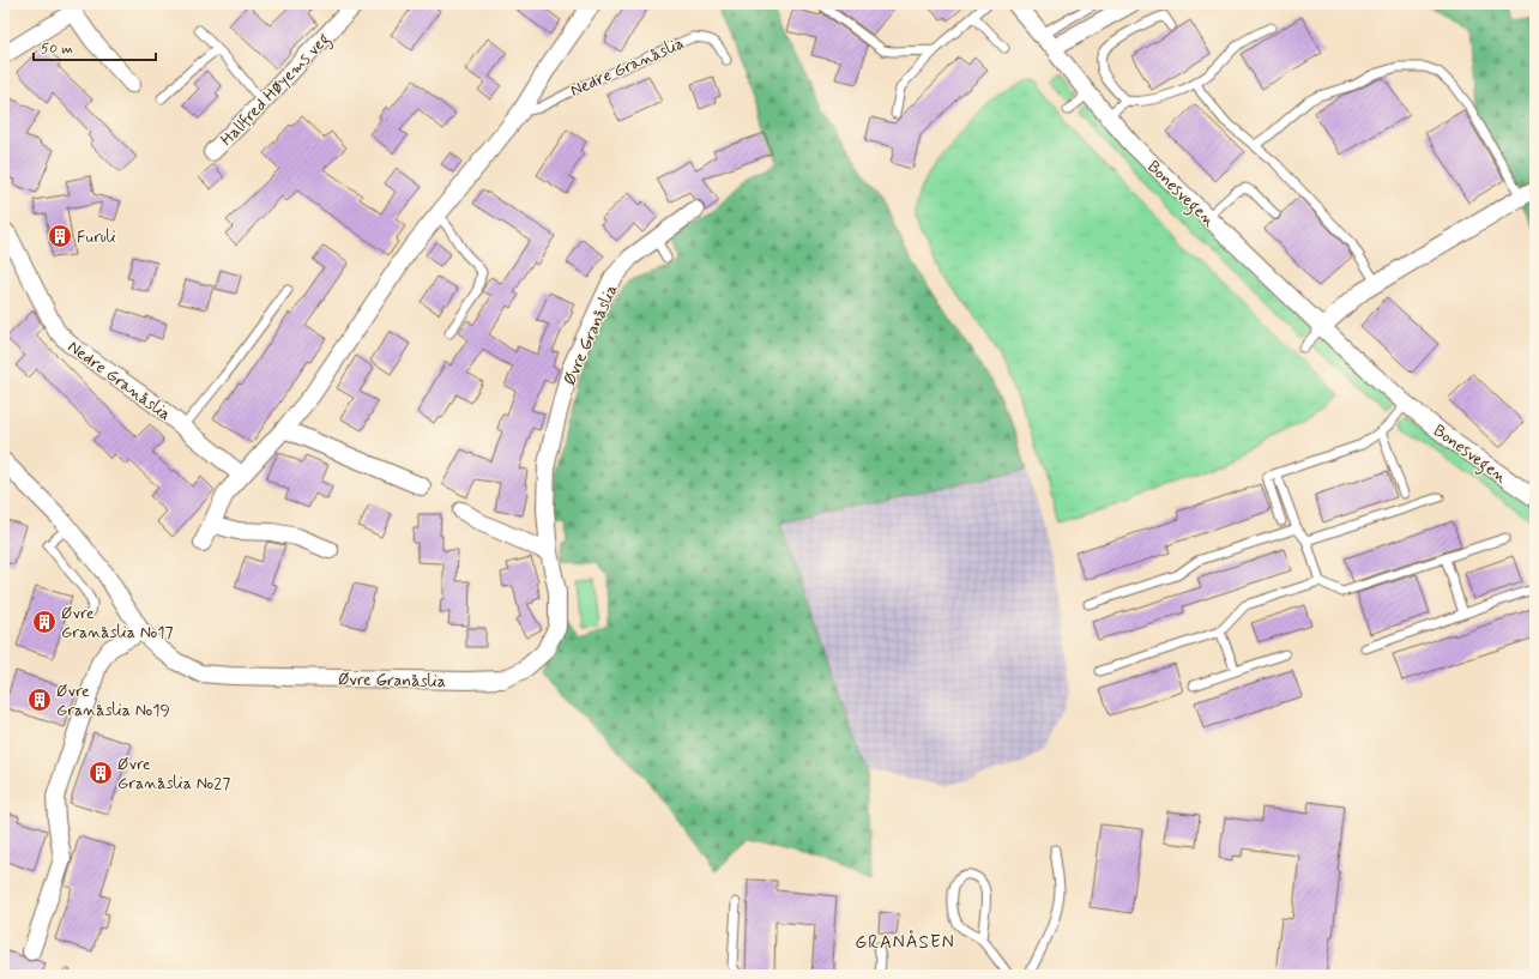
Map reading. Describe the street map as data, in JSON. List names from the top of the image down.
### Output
{
  "streets": {
    "street": [
      "Nedre Granåslia",
      "Hallfred Høyems veg",
      "Bonesvegen",
      "Øvre Granåslia"
    ]
  },
  "districts": ["GRANÅSEN"],
  "places": {
    "building": [
      "Furuli",
      "Øvre Granåslia No17",
      "Øvre Granåslia No19",
      "Øvre Granåslia No27"
    ]
  },
  "scale_bar": "50 m"
}
